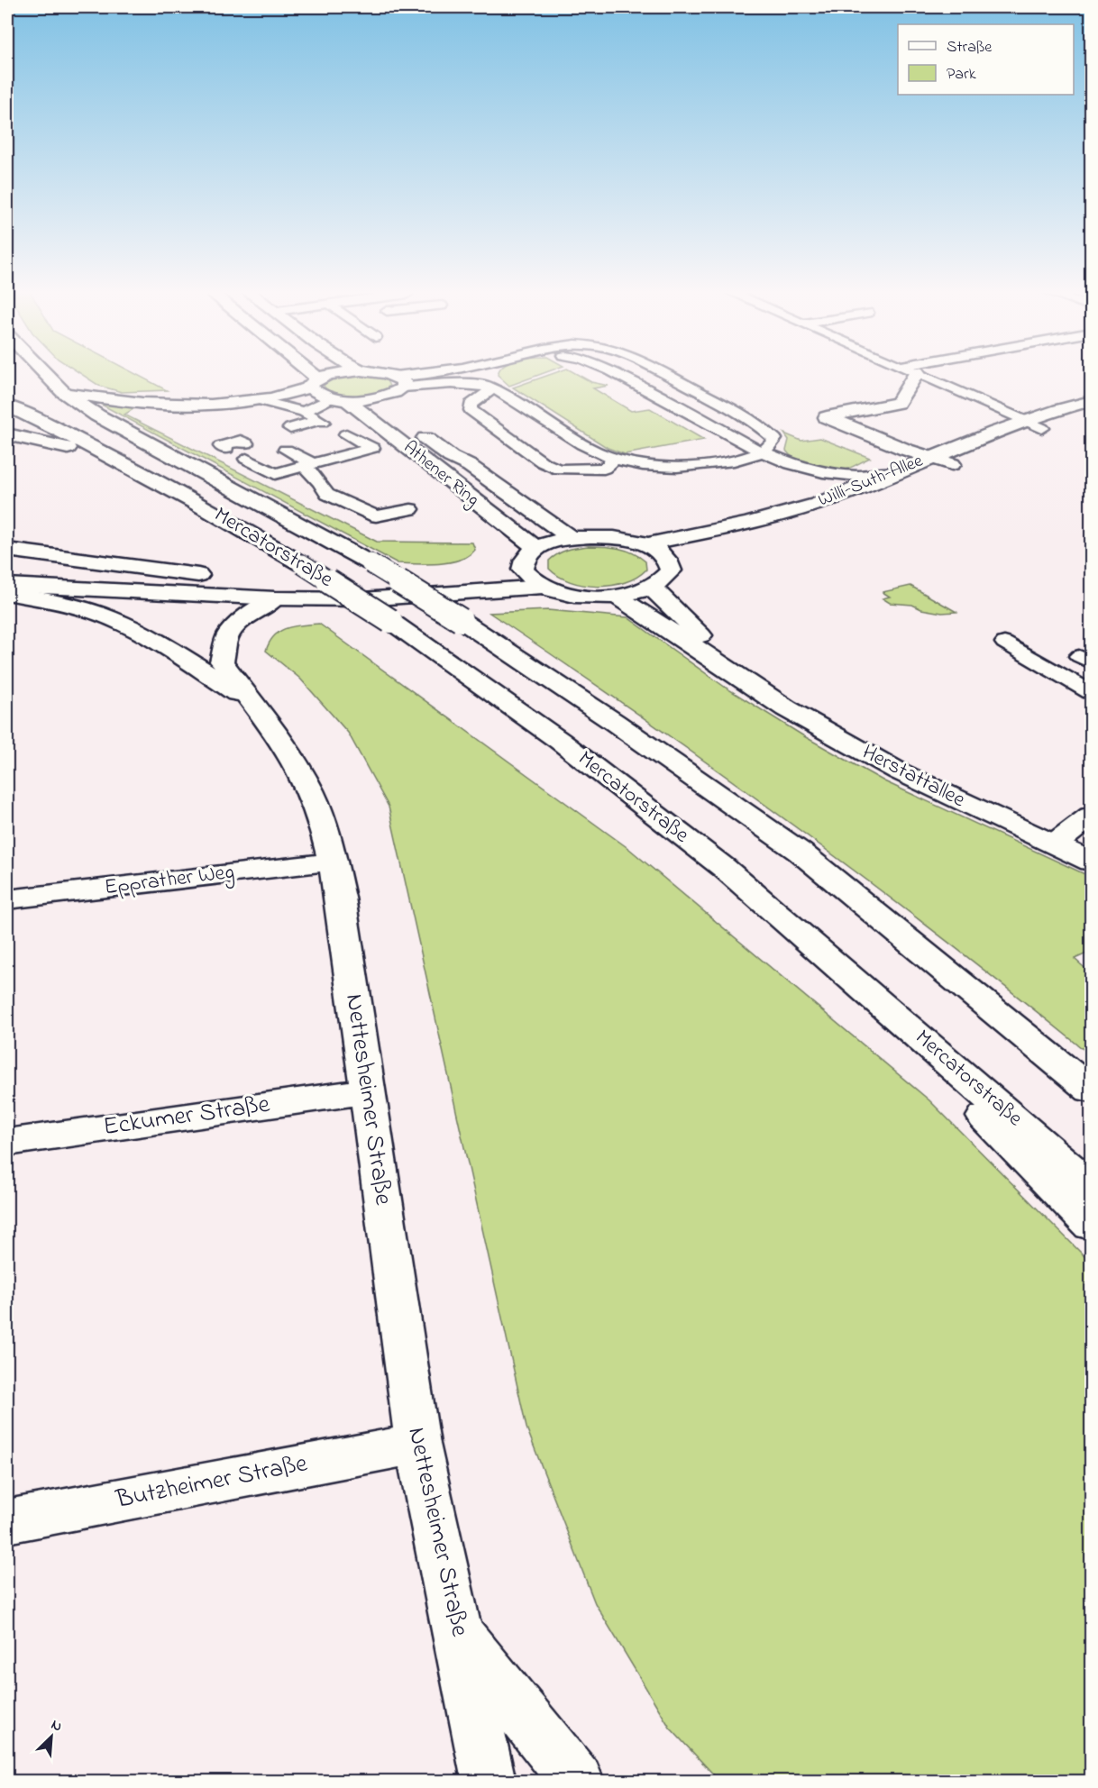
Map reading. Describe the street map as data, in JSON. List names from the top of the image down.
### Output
{
  "streets": {
    "main road": [
      "Athener Ring",
      "Willi-Suth-Allee",
      "Mercatorstraße",
      "Herstattallee",
      "Epprather Weg",
      "Nettesheimer Straße",
      "Eckumer Straße",
      "Butzheimer Straße"
    ]
  },
  "crossings": [
    ["Epprather Weg", "Nettesheimer Straße"],
    ["Nettesheimer Straße", "Eckumer Straße"],
    ["Nettesheimer Straße", "Butzheimer Straße"]
  ],
  "legend": ["Straße", "Park"],
  "north": "top right"
}
